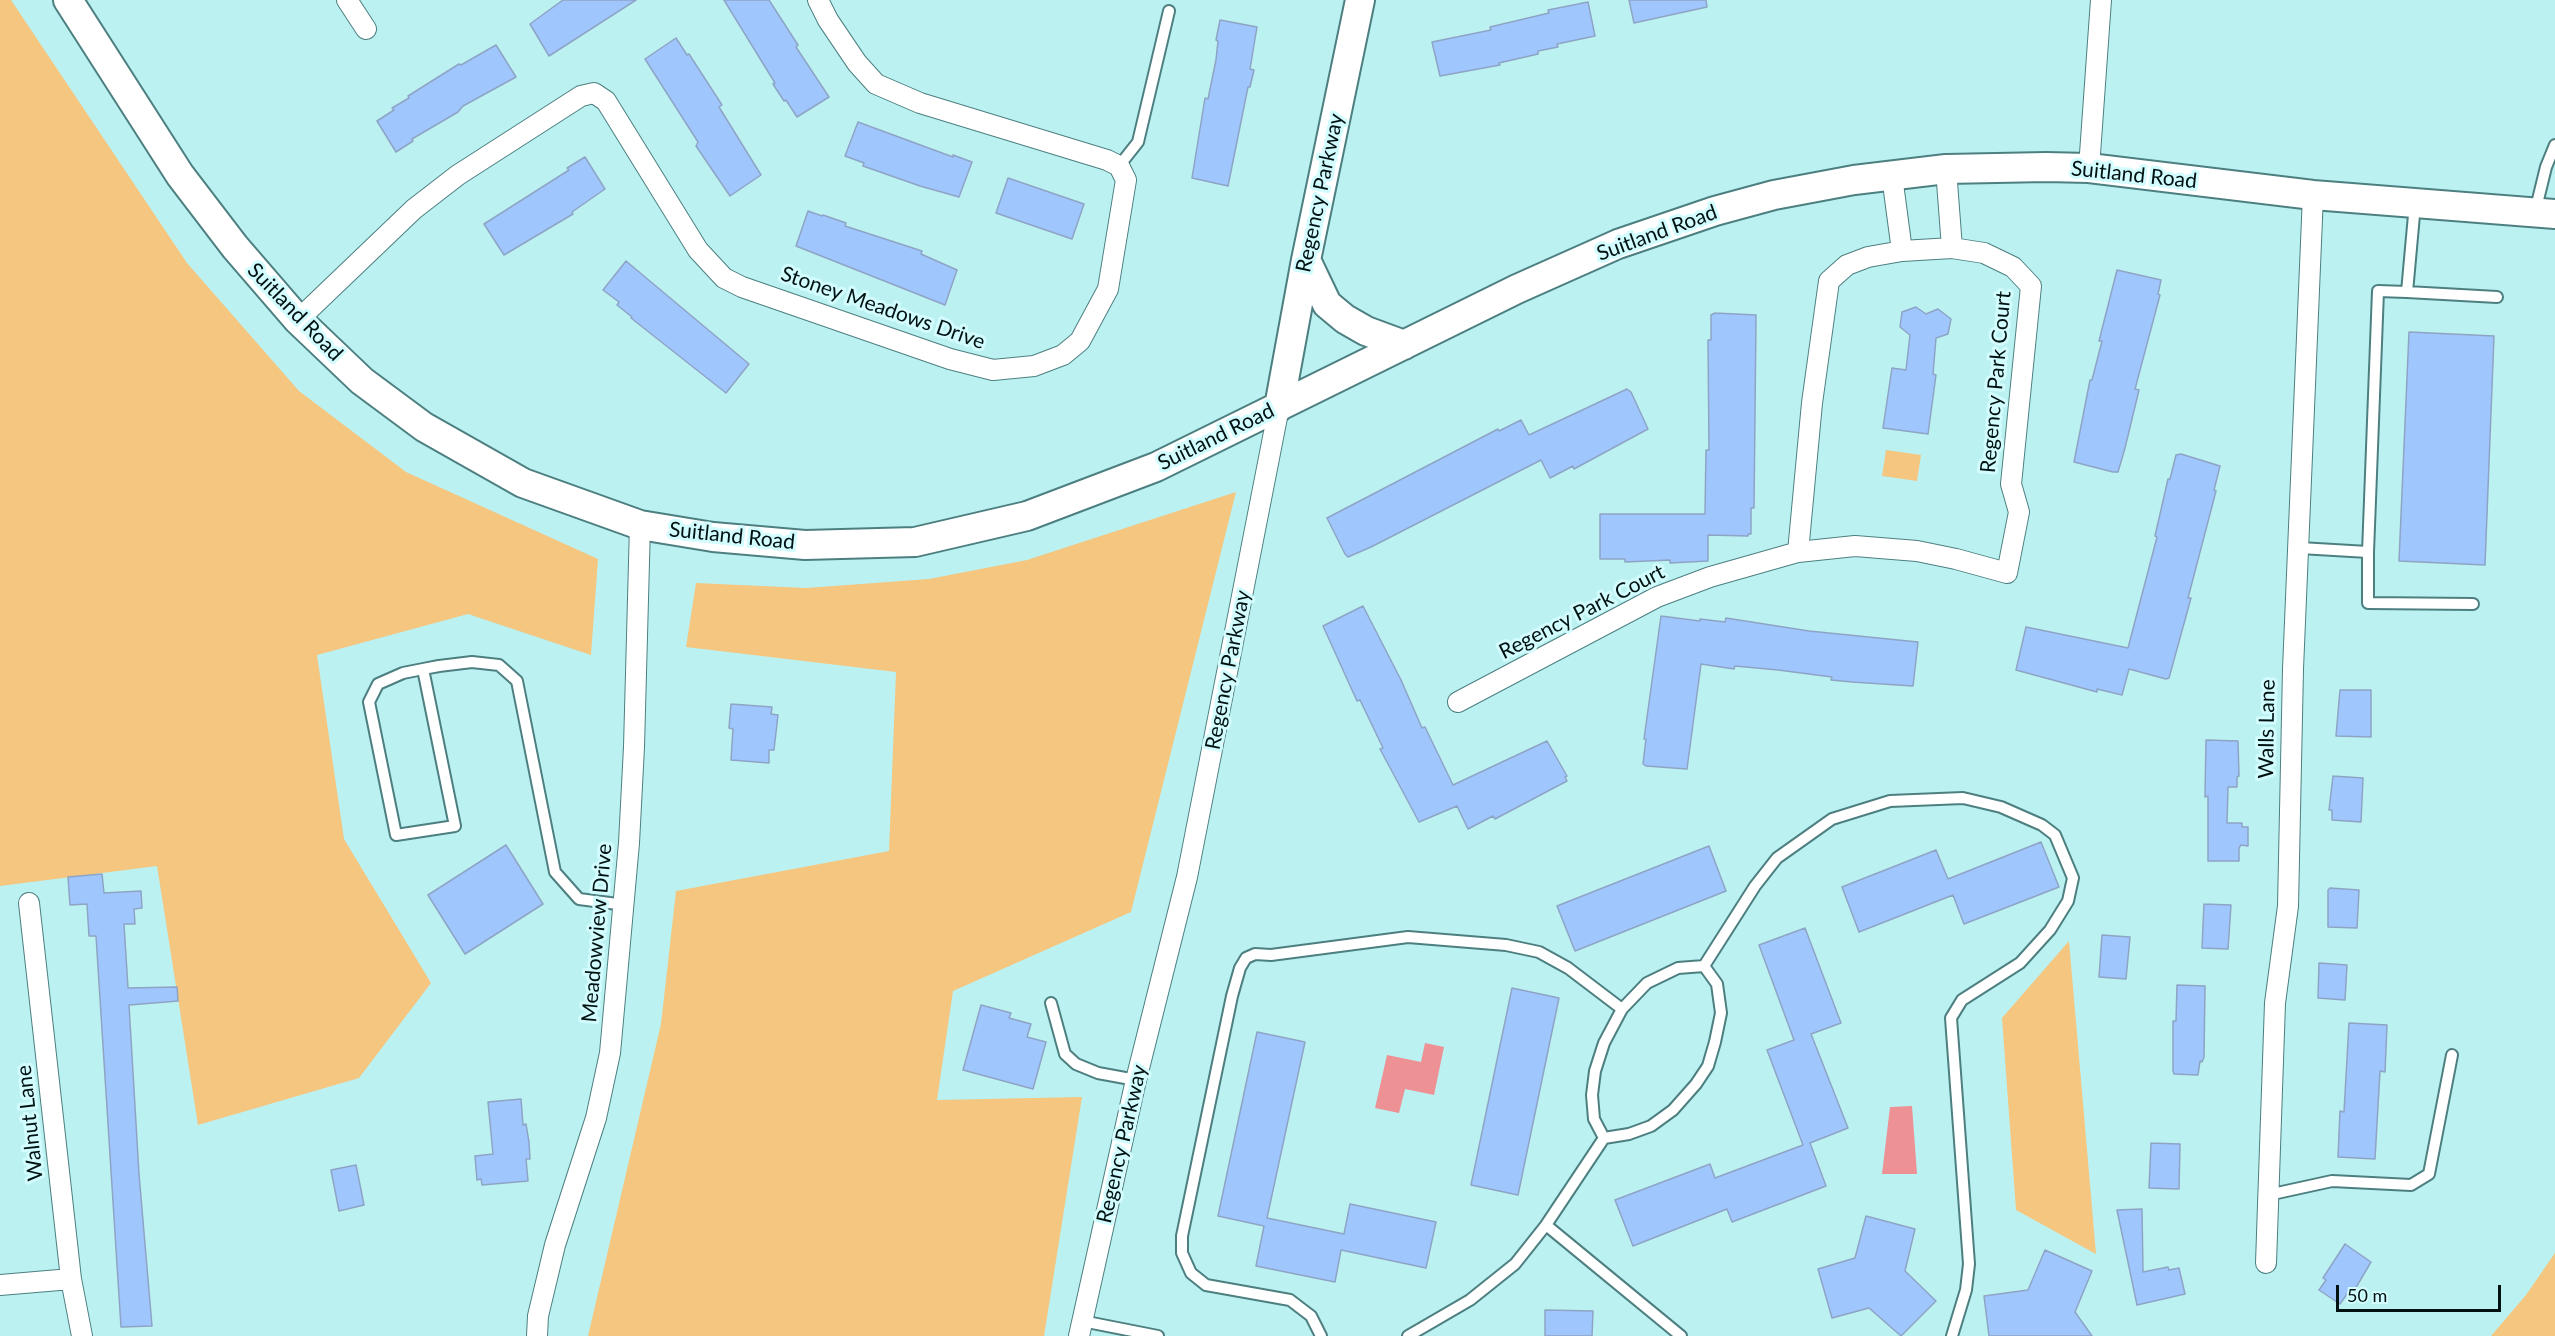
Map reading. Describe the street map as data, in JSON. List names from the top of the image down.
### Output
{
  "streets": {
    "main road": ["Suitland Road", "Regency Parkway"],
    "street": [
      "Stoney Meadows Drive",
      "Regency Park Court",
      "Walls Lane",
      "Meadowview Drive",
      "Walnut Lane"
    ]
  },
  "crossings": [
    ["Suitland Road", "Regency Parkway"],
    ["Suitland Road", "Stoney Meadows Drive"],
    ["Suitland Road", "Walls Lane"],
    ["Suitland Road", "Meadowview Drive"]
  ],
  "scale_bar": "50 m"
}
